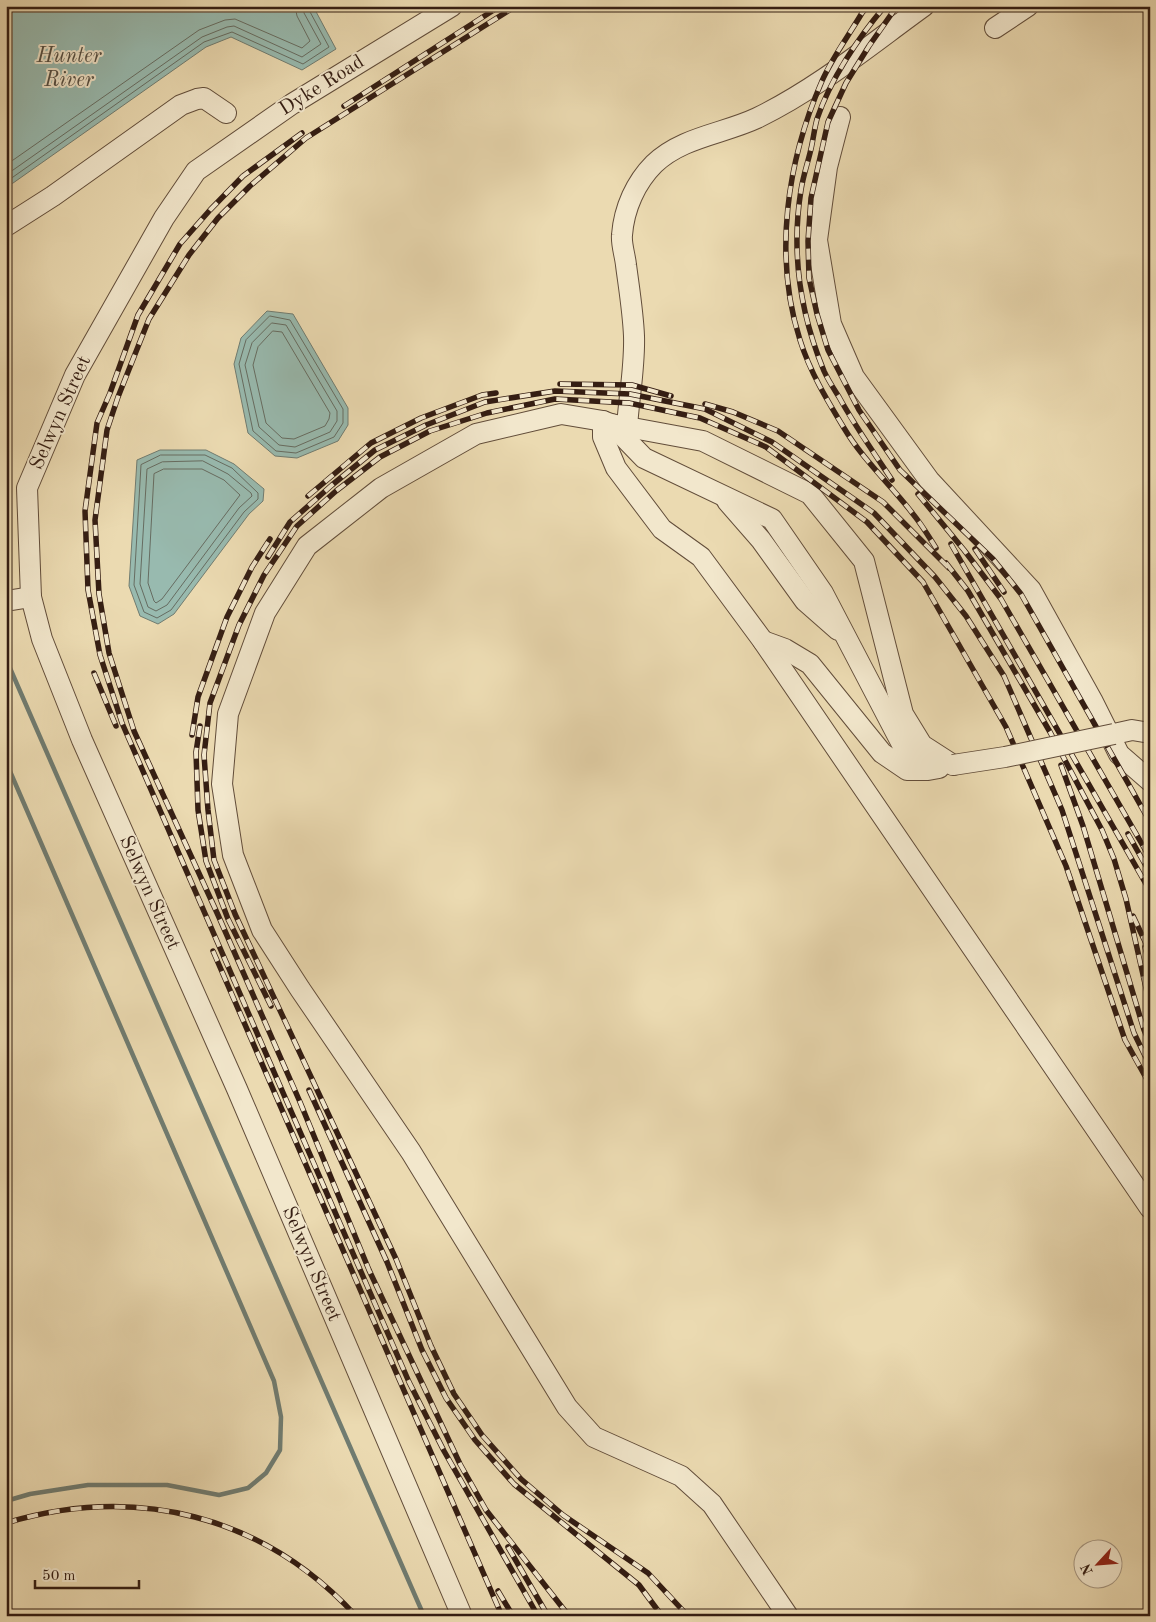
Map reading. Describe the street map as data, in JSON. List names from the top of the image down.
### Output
{
  "streets": {
    "street": ["Dyke Road", "Selwyn Street"]
  },
  "crossings": [
    ["Dyke Road", "Selwyn Street"]
  ],
  "water": ["Hunter River"],
  "scale_bar": "50 m",
  "north": "bottom left"
}
